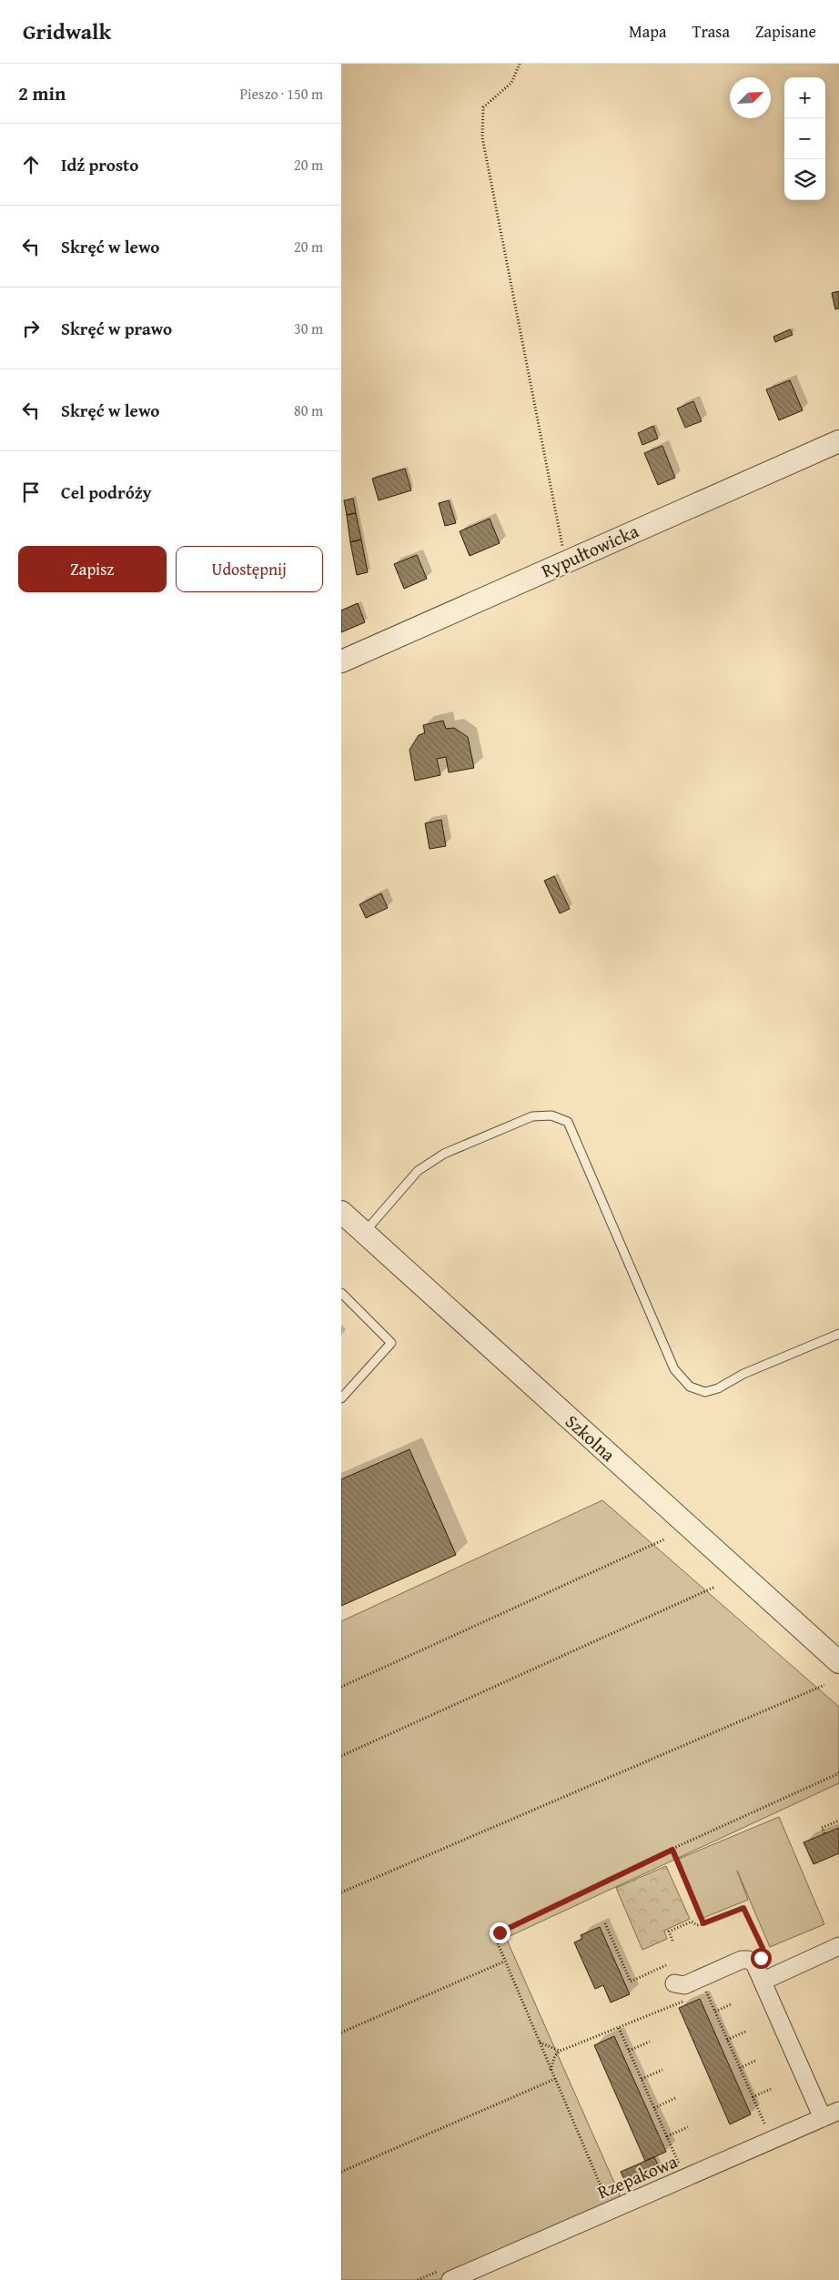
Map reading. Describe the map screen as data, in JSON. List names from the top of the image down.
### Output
{
  "streets": {
    "street": ["Rypułtowicka", "Szkolna", "Rzepakowa"]
  },
  "north": "top right",
  "page": {
    "header": "Gridwalk",
    "nav": ["Mapa", "Trasa", "Zapisane"],
    "heading": ["2 min", "Pieszo · 150 m"],
    "map_buttons": ["+", "−"],
    "list": [
      ["Idź prosto", "20 m"],
      ["Skręć w lewo", "20 m"],
      ["Skręć w prawo", "30 m"],
      ["Skręć w lewo", "80 m"],
      "Cel podróży"
    ],
    "buttons": ["Zapisz", "Udostępnij"]
  }
}
